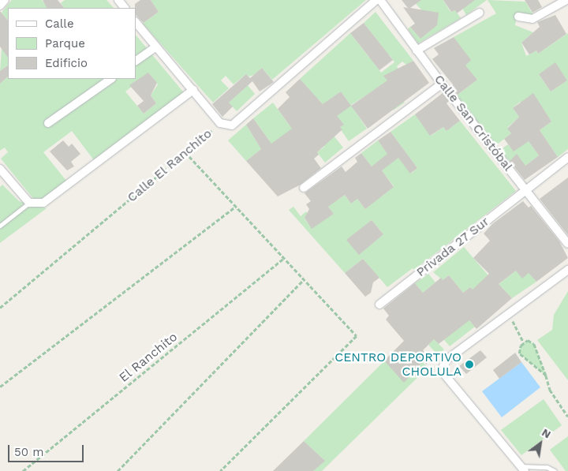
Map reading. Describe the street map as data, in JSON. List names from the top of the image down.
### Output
{
  "streets": {
    "street": ["Calle San Cristóbal", "Calle El Ranchito", "Privada 27 Sur"],
    "path": ["El Ranchito"]
  },
  "crossings": [
    ["Calle San Cristóbal", "Privada 27 Sur"]
  ],
  "places": ["CENTRO DEPORTIVO CHOLULA"],
  "legend": ["Calle", "Parque", "Edificio"],
  "scale_bar": "50 m",
  "north": "top right"
}
